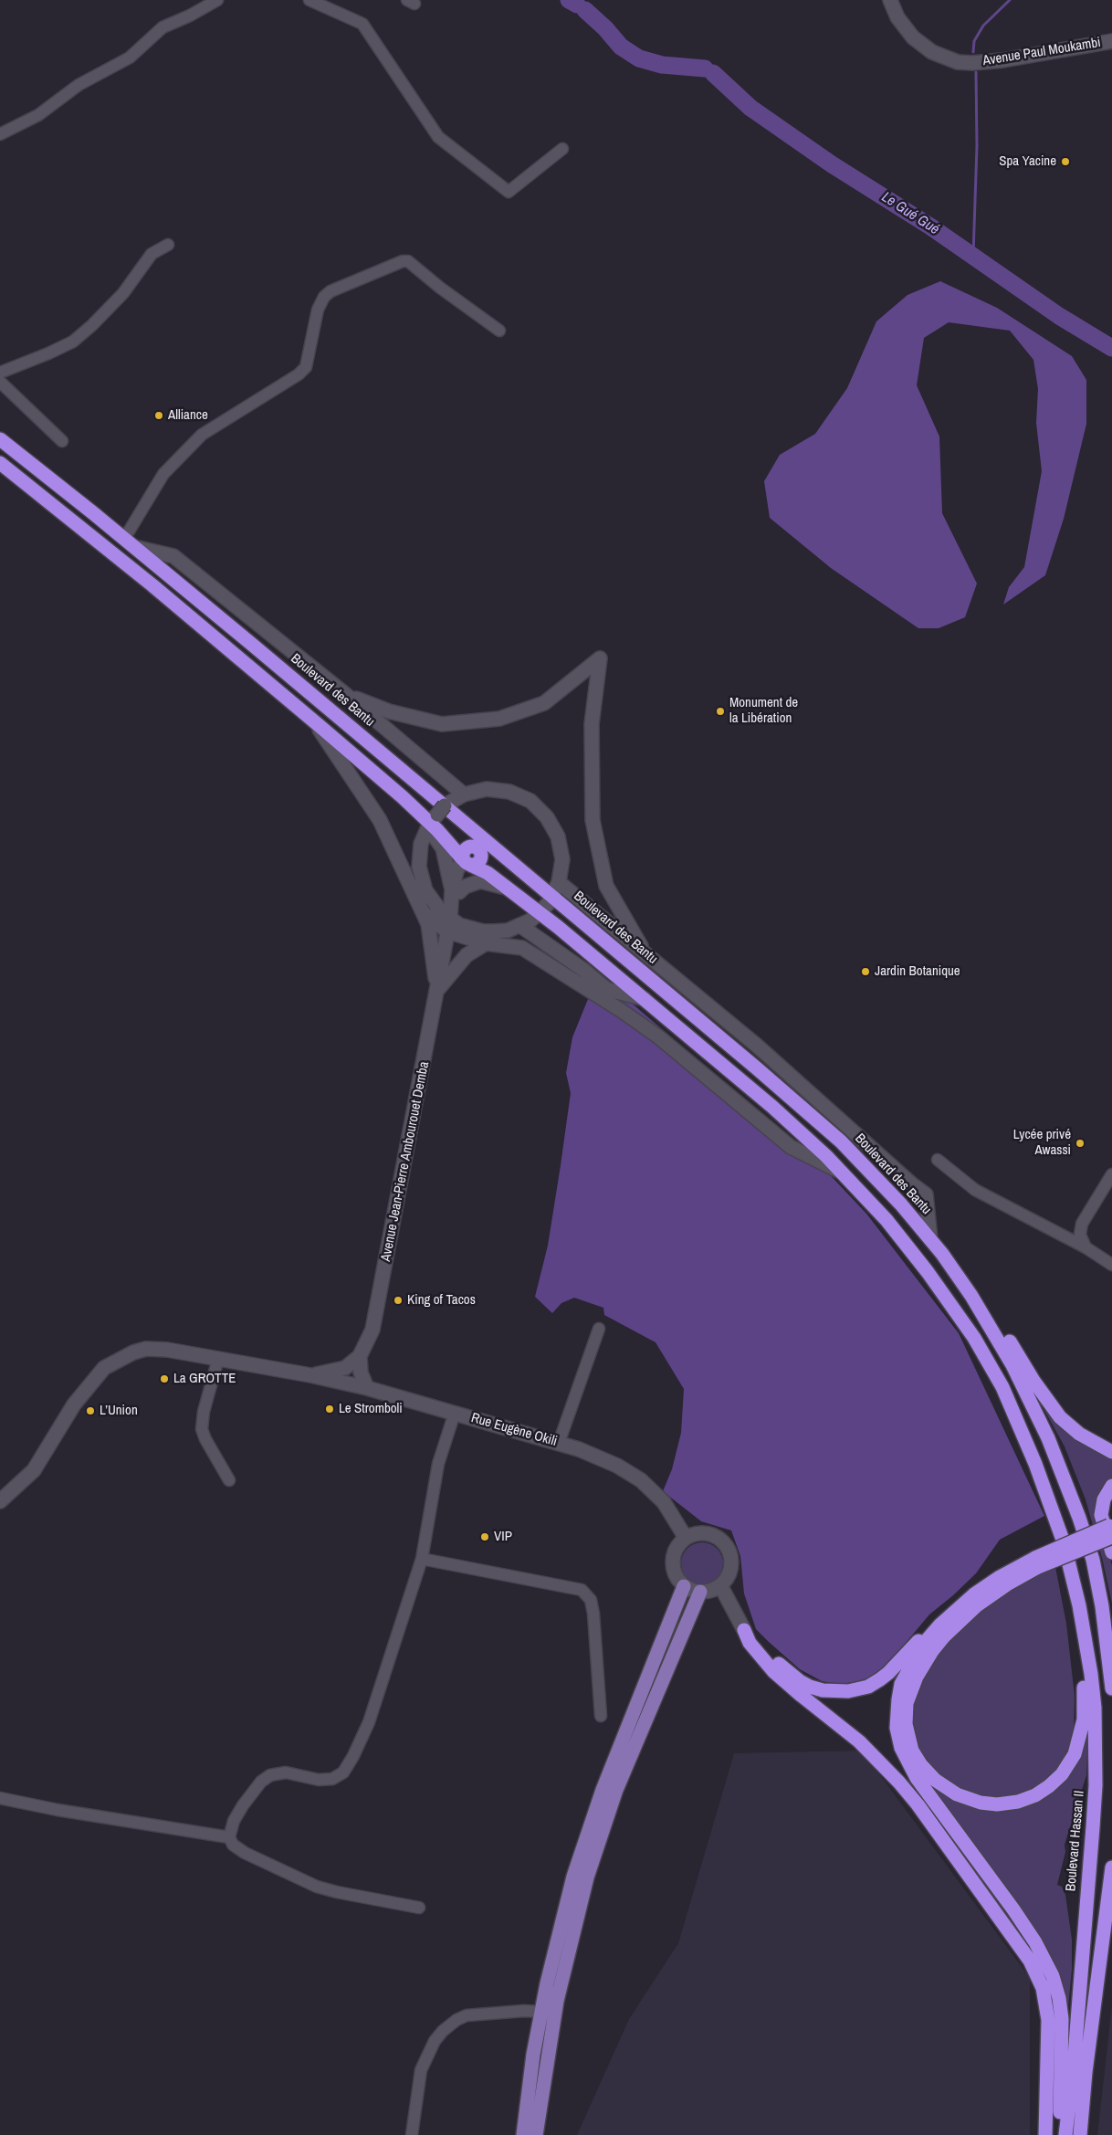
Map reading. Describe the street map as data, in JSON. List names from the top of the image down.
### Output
{
  "streets": {
    "highway": ["Boulevard des Bantu", "Boulevard Hassan II"],
    "main road": ["Avenue Paul Moukambi", "Avenue Jean-Pierre Ambourouet Demba", "Rue Eugène Okili"]
  },
  "crossings": [
    ["Boulevard des Bantu", "Avenue Jean-Pierre Ambourouet Demba"],
    ["Boulevard des Bantu", "Boulevard Hassan II"],
    ["Avenue Jean-Pierre Ambourouet Demba", "Rue Eugène Okili"]
  ],
  "water": ["Le Gué Gué"],
  "places": [
    "Spa Yacine",
    "Alliance",
    "Monument de la Libération",
    "Jardin Botanique",
    "Lycée privé Awassi",
    "King of Tacos",
    "La GROTTE",
    "Le Stromboli",
    "L’Union",
    "VIP"
  ]
}
